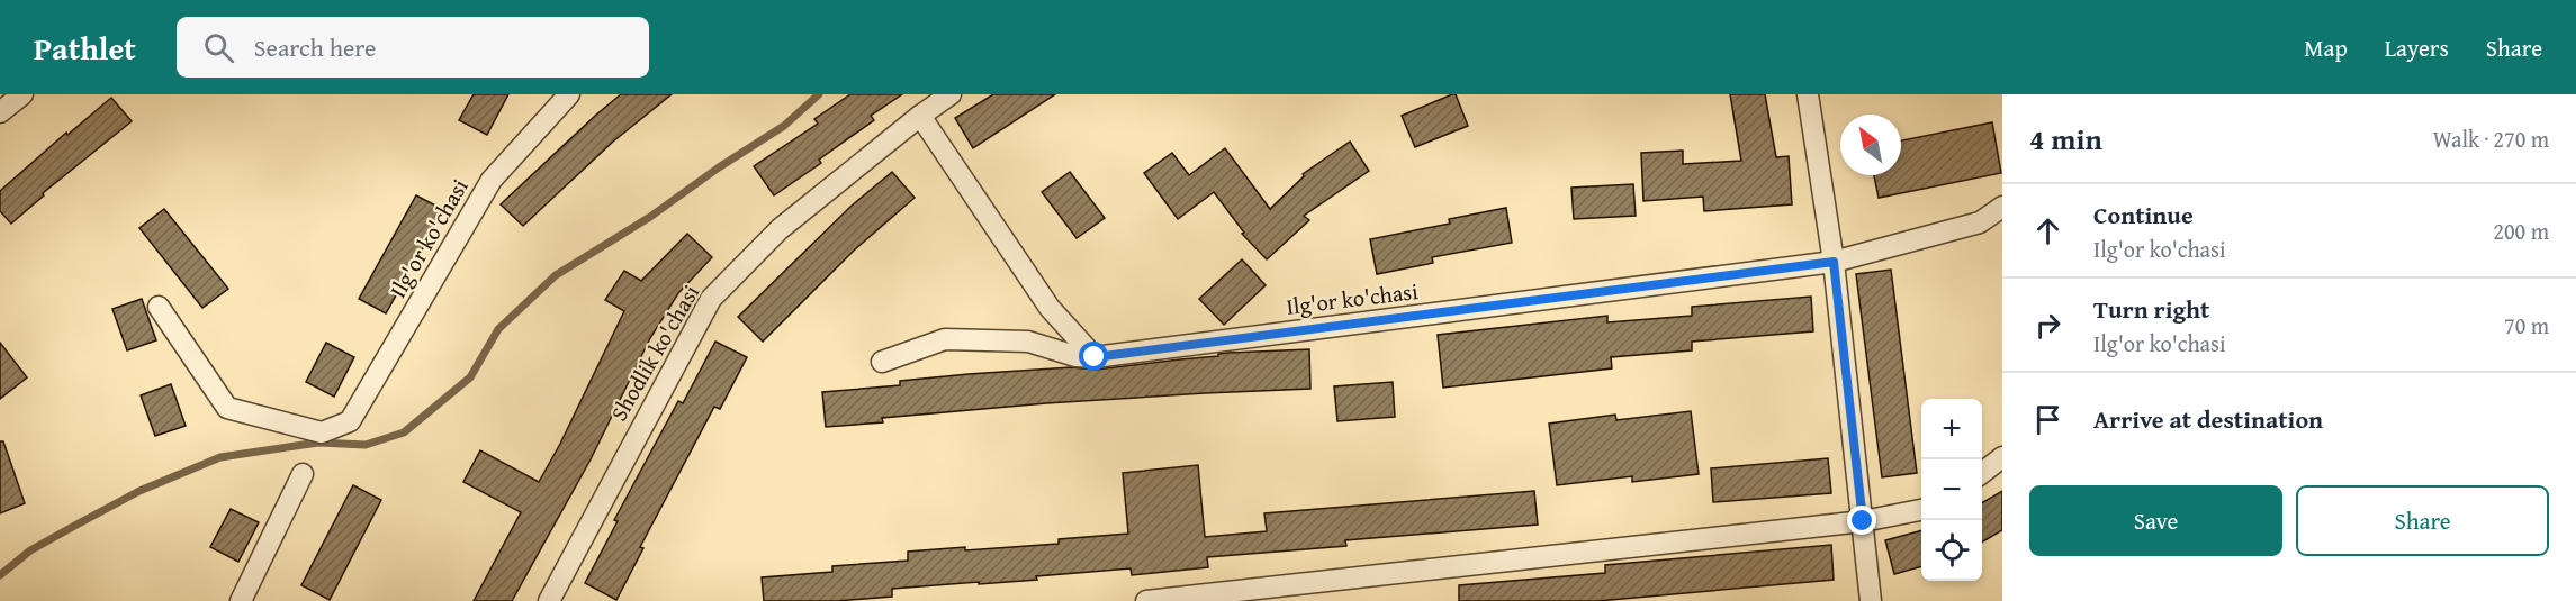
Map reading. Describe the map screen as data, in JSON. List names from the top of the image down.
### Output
{
  "streets": {
    "street": ["Ilg'or ko'chasi", "Shodlik ko'chasi"]
  },
  "north": "top left",
  "page": {
    "header": "Pathlet",
    "search": "Search here",
    "nav": ["Map", "Layers", "Share"],
    "heading": ["4 min", "Walk · 270 m"],
    "list": [
      ["Continue", "Ilg'or ko'chasi", "200 m"],
      ["Turn right", "Ilg'or ko'chasi", "70 m"],
      "Arrive at destination"
    ],
    "map_buttons": ["+", "−"],
    "buttons": ["Save", "Share"]
  }
}
